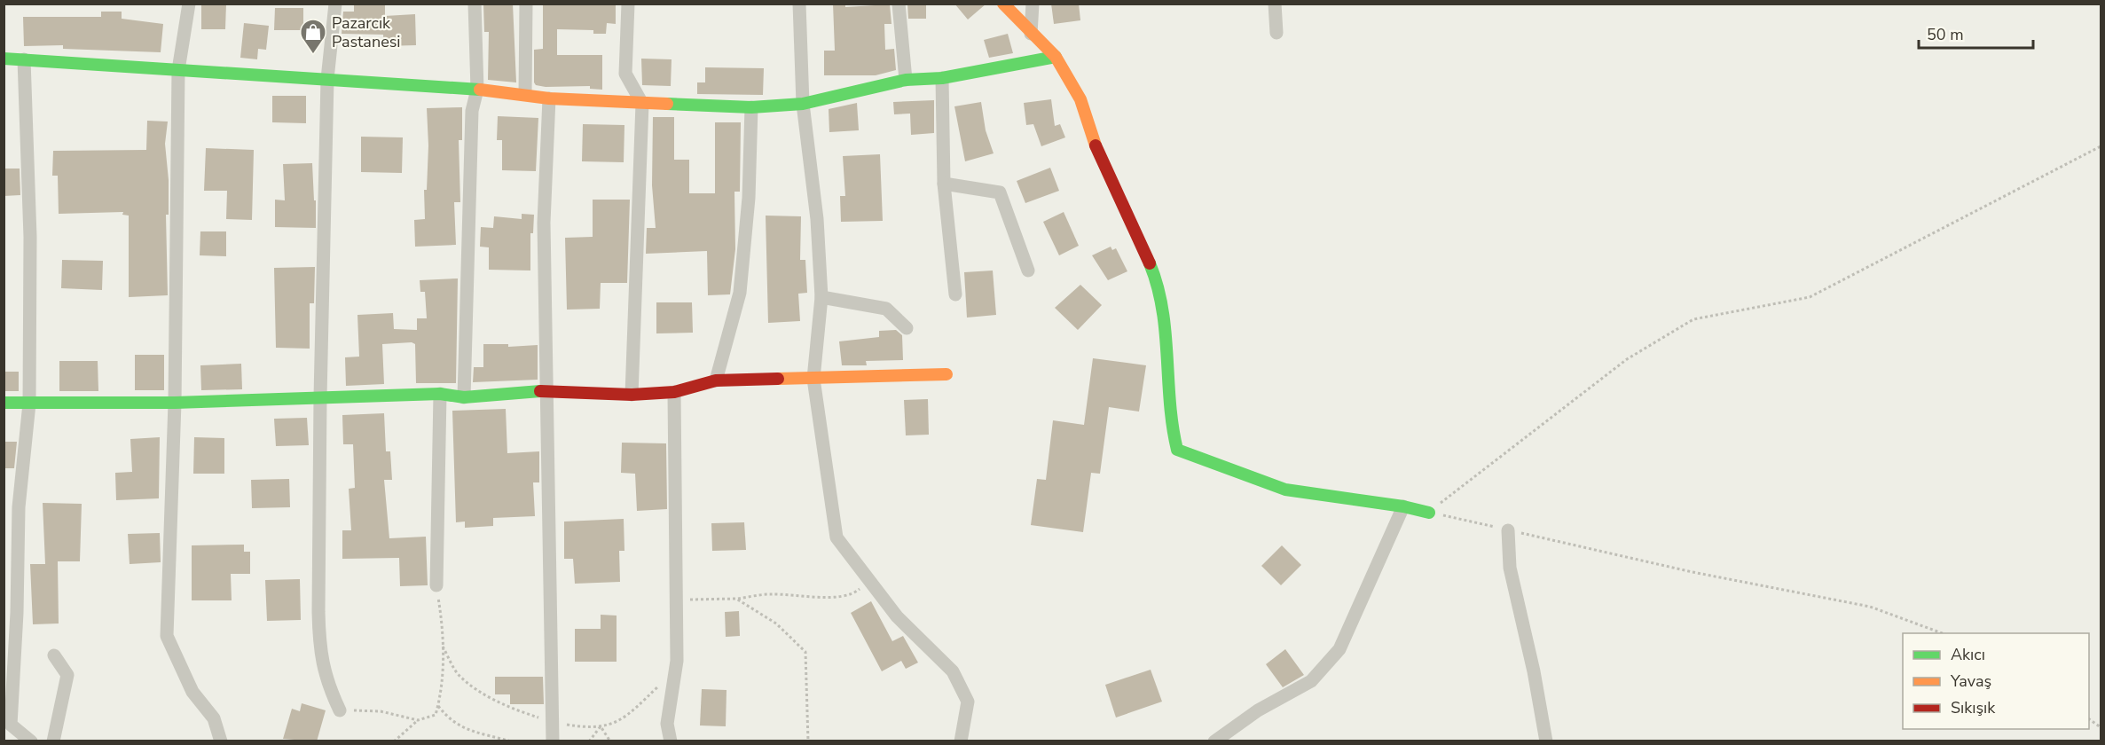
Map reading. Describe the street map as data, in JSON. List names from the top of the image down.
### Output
{
  "places": {
    "shop": ["Pazarcık Pastanesi"]
  },
  "legend": ["Akıcı", "Yavaş", "Sıkışık"],
  "scale_bar": "50 m"
}
